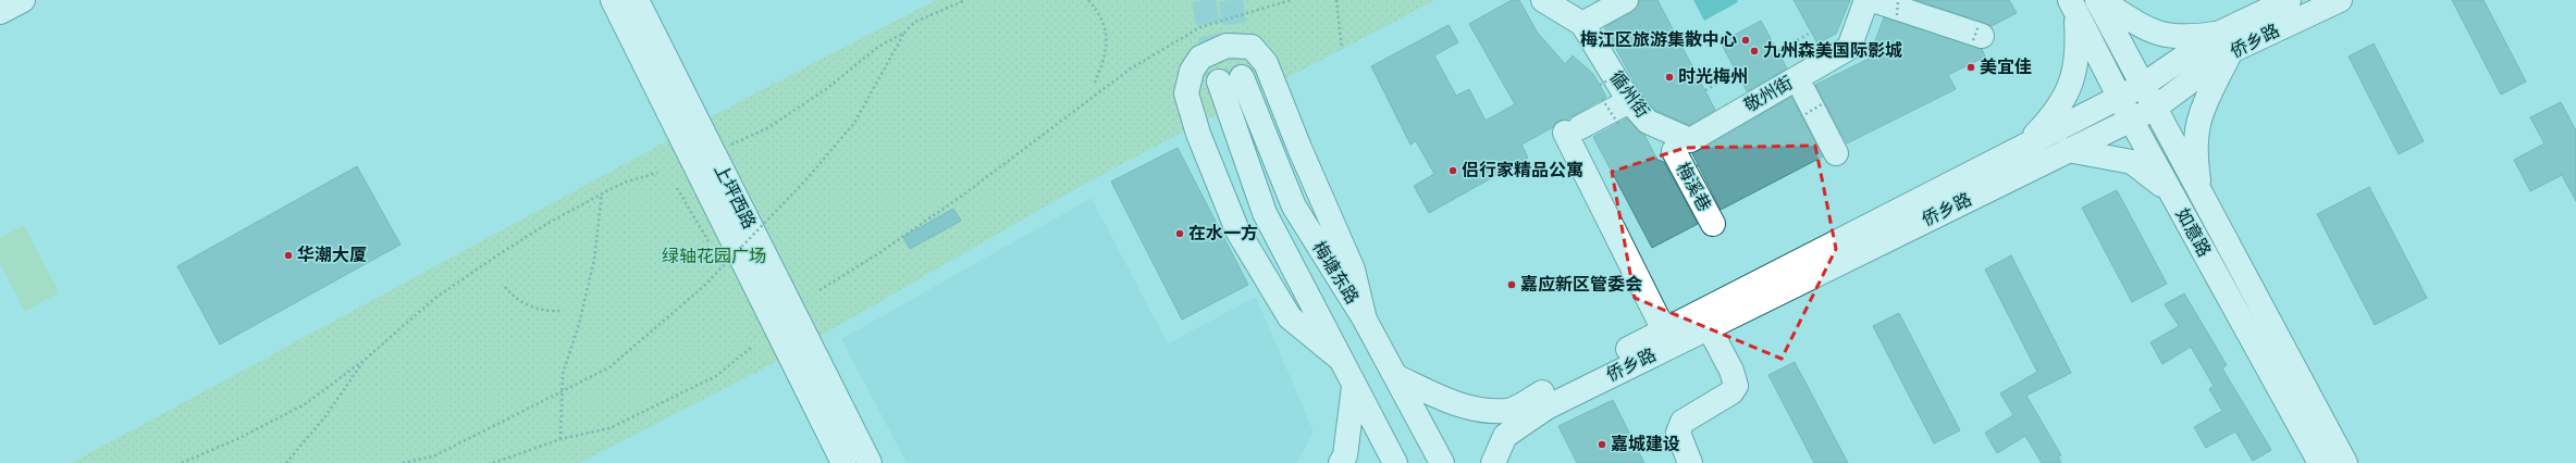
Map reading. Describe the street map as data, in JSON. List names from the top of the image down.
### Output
{
  "streets": {
    "street": [
      "侨乡路",
      "循州街",
      "敬州街",
      "梅溪巷",
      "上坪西路",
      "如意路",
      "梅塘东路"
    ]
  },
  "crossings": [
    ["侨乡路", "如意路"],
    ["循州街", "敬州街"],
    ["循州街", "梅溪巷"],
    ["敬州街", "梅溪巷"]
  ],
  "parks": ["绿轴花园广场"],
  "places": [
    "梅江区旅游集散中心",
    "九州森美国际影城",
    "美宜佳",
    "时光梅州",
    "侣行家精品公寓",
    "在水一方",
    "华潮大厦",
    "嘉应新区管委会",
    "嘉城建设"
  ]
}
